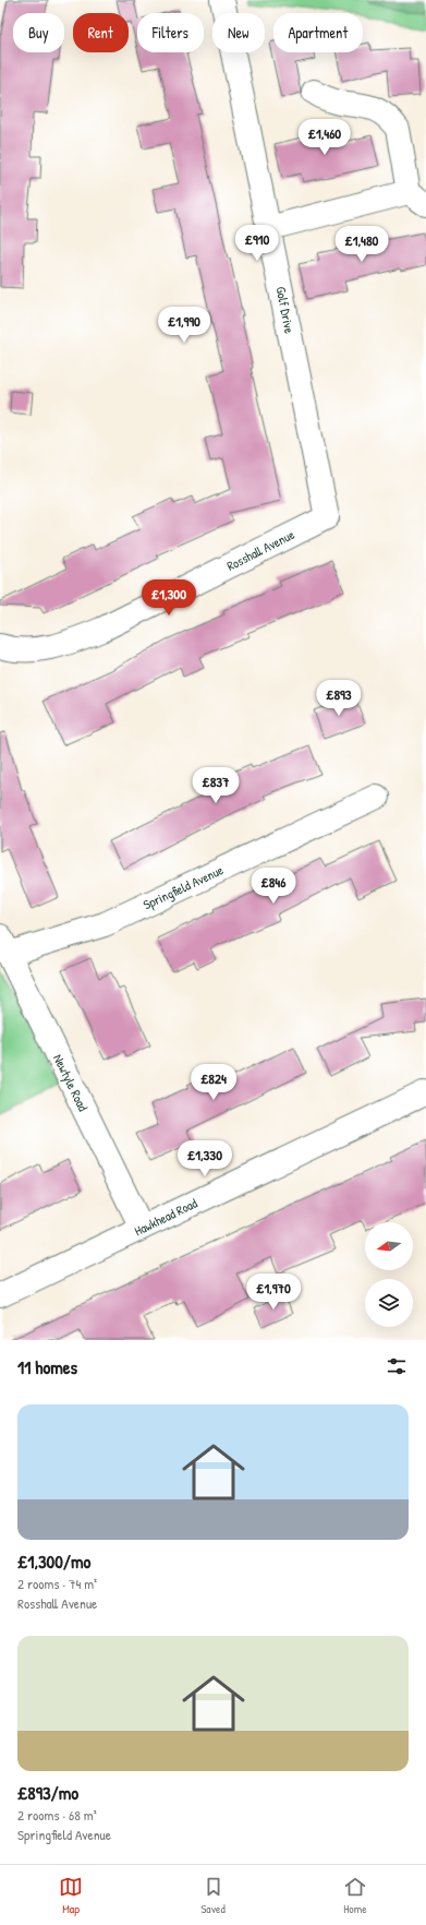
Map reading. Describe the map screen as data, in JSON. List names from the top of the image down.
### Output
{
  "streets": {
    "street": [
      "Golf Drive",
      "Rosshall Avenue",
      "Springfield Avenue",
      "Newtyle Road",
      "Hawkhead Road"
    ]
  },
  "crossings": [
    ["Golf Drive", "Rosshall Avenue"],
    ["Springfield Avenue", "Newtyle Road"],
    ["Newtyle Road", "Hawkhead Road"]
  ],
  "north": "left",
  "page": {
    "chip": [
      "Buy",
      "Rent",
      "Filters",
      "New",
      "Apartment"
    ],
    "price": [
      "£1,460",
      "£910",
      "£1,480",
      "£1,990",
      "£1,300",
      "£893",
      "£837",
      "£846",
      "£824",
      "£1,330",
      "£1,970"
    ],
    "heading": "11 homes",
    "list": [
      {
        "name": "£1,300/mo",
        "note": "2 rooms · 74 m² · Rosshall Avenue"
      },
      {
        "name": "£893/mo",
        "note": "2 rooms · 68 m² · Springfield Avenue"
      }
    ],
    "tabs": ["Map", "Saved", "Home"]
  }
}
